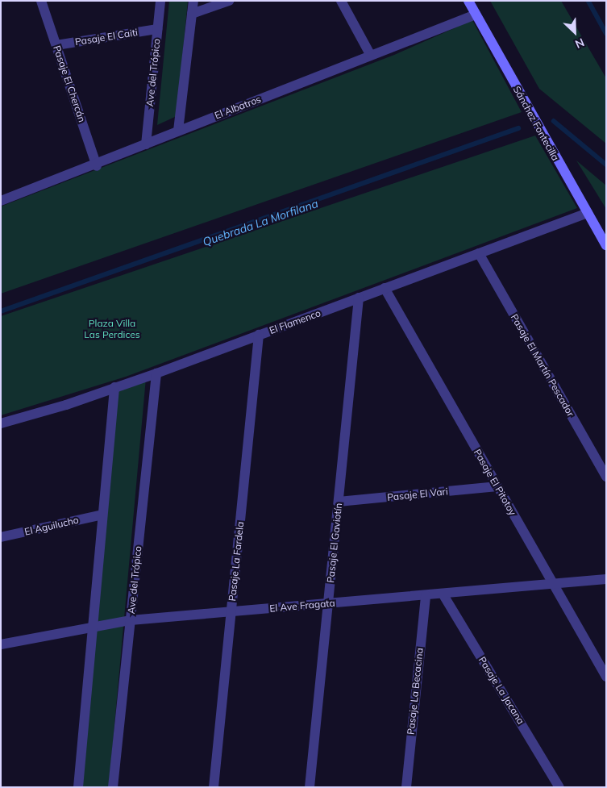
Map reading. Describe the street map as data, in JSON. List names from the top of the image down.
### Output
{
  "streets": {
    "street": [
      "Pasaje El Caiti",
      "Ave del Trópico",
      "Pasaje El Chercán",
      "El Albatros",
      "Sánchez Fontecilla",
      "El Flamenco",
      "Pasaje El Martín Pescador",
      "Pasaje El Pitotoy",
      "Pasaje El Vari",
      "El Aguilucho",
      "Pasaje El Gaviotín",
      "Pasaje La Fardela",
      "El Ave Fragata",
      "Pasaje La Jacana",
      "Pasaje La Becacina"
    ]
  },
  "crossings": [
    ["Pasaje El Caiti", "Ave del Trópico"],
    ["Pasaje El Caiti", "Pasaje El Chercán"],
    ["Ave del Trópico", "El Albatros"],
    ["Ave del Trópico", "El Flamenco"],
    ["Ave del Trópico", "El Ave Fragata"],
    ["Pasaje El Chercán", "El Albatros"],
    ["El Albatros", "Sánchez Fontecilla"],
    ["Sánchez Fontecilla", "El Flamenco"],
    ["El Flamenco", "Pasaje El Martín Pescador"],
    ["El Flamenco", "Pasaje El Pitotoy"],
    ["El Flamenco", "Pasaje El Gaviotín"],
    ["El Flamenco", "Pasaje La Fardela"],
    ["Pasaje El Pitotoy", "Pasaje El Vari"],
    ["Pasaje El Pitotoy", "El Ave Fragata"],
    ["Pasaje El Vari", "Pasaje El Gaviotín"],
    ["Pasaje El Gaviotín", "El Ave Fragata"],
    ["Pasaje La Fardela", "El Ave Fragata"],
    ["El Ave Fragata", "Pasaje La Jacana"],
    ["El Ave Fragata", "Pasaje La Becacina"]
  ],
  "water": ["Quebrada La Morfilana"],
  "parks": ["Plaza Villa Las Perdices"],
  "north": "bottom right"
}
